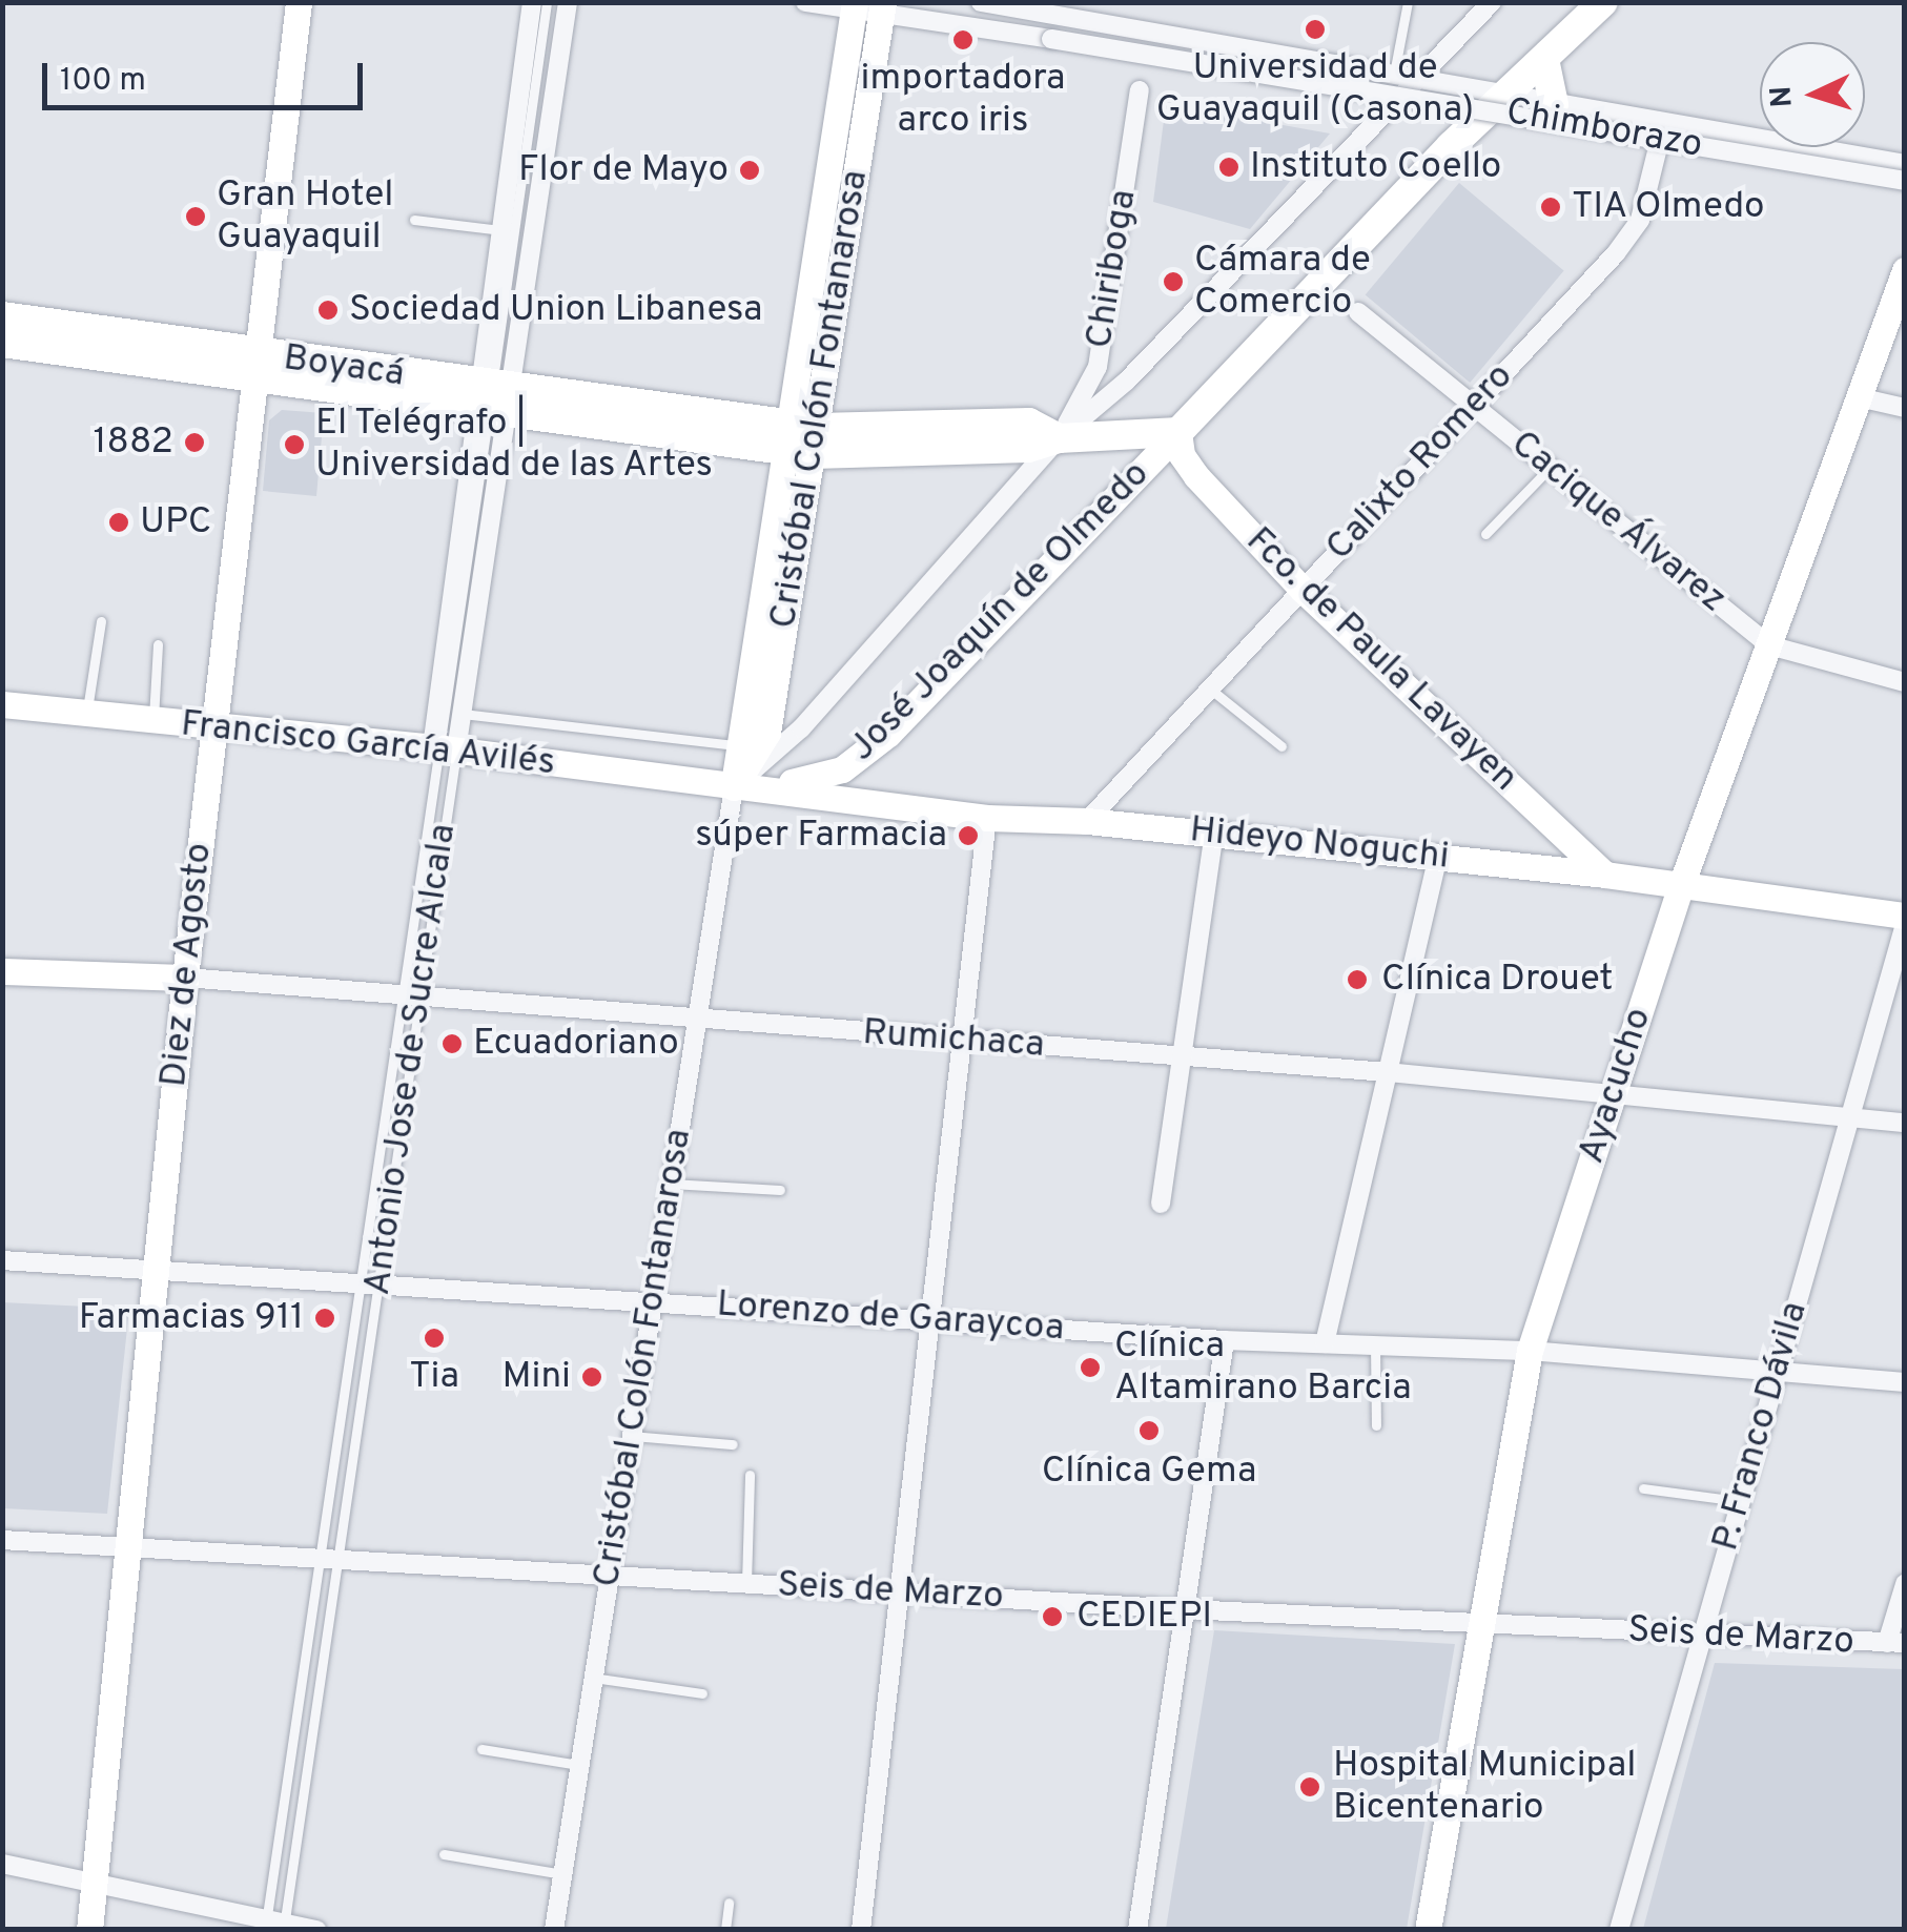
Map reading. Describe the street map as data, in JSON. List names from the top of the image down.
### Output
{
  "streets": {
    "main road": ["Boyacá", "José Joaquín de Olmedo"],
    "street": [
      "Chimborazo",
      "Chiriboga",
      "Cristóbal Colón Fontanarosa",
      "Calixto Romero",
      "Cacique Álvarez",
      "Fco. de Paula Lavayen",
      "Francisco García Avilés",
      "Hideyo Noguchi",
      "Diez de Agosto",
      "Rumichaca",
      "Antonio Jose de Sucre Alcala",
      "Ayacucho",
      "Lorenzo de Garaycoa",
      "P. Franco Dávila",
      "Seis de Marzo"
    ]
  },
  "crossings": [
    ["Chimborazo", "Cristóbal Colón Fontanarosa"],
    ["Chimborazo", "Calixto Romero"],
    ["Chimborazo", "José Joaquín de Olmedo"],
    ["Chiriboga", "Boyacá"],
    ["Chiriboga", "José Joaquín de Olmedo"],
    ["Boyacá", "Cristóbal Colón Fontanarosa"],
    ["Boyacá", "José Joaquín de Olmedo"],
    ["Boyacá", "Fco. de Paula Lavayen"],
    ["Boyacá", "Diez de Agosto"],
    ["Boyacá", "Antonio Jose de Sucre Alcala"],
    ["Cristóbal Colón Fontanarosa", "José Joaquín de Olmedo"],
    ["Cristóbal Colón Fontanarosa", "Francisco García Avilés"],
    ["Cristóbal Colón Fontanarosa", "Hideyo Noguchi"],
    ["Cristóbal Colón Fontanarosa", "Rumichaca"],
    ["Cristóbal Colón Fontanarosa", "Lorenzo de Garaycoa"],
    ["Cristóbal Colón Fontanarosa", "Seis de Marzo"],
    ["Calixto Romero", "Cacique Álvarez"],
    ["Calixto Romero", "Fco. de Paula Lavayen"],
    ["Calixto Romero", "Hideyo Noguchi"],
    ["Cacique Álvarez", "Ayacucho"],
    ["José Joaquín de Olmedo", "Fco. de Paula Lavayen"],
    ["José Joaquín de Olmedo", "Francisco García Avilés"],
    ["José Joaquín de Olmedo", "Hideyo Noguchi"],
    ["Fco. de Paula Lavayen", "Hideyo Noguchi"],
    ["Francisco García Avilés", "Hideyo Noguchi"],
    ["Francisco García Avilés", "Diez de Agosto"],
    ["Francisco García Avilés", "Antonio Jose de Sucre Alcala"],
    ["Hideyo Noguchi", "Ayacucho"],
    ["Hideyo Noguchi", "P. Franco Dávila"],
    ["Diez de Agosto", "Rumichaca"],
    ["Diez de Agosto", "Lorenzo de Garaycoa"],
    ["Diez de Agosto", "Seis de Marzo"],
    ["Rumichaca", "Antonio Jose de Sucre Alcala"],
    ["Rumichaca", "Ayacucho"],
    ["Rumichaca", "P. Franco Dávila"],
    ["Antonio Jose de Sucre Alcala", "Lorenzo de Garaycoa"],
    ["Antonio Jose de Sucre Alcala", "Seis de Marzo"],
    ["Ayacucho", "Lorenzo de Garaycoa"],
    ["Ayacucho", "Seis de Marzo"],
    ["Lorenzo de Garaycoa", "P. Franco Dávila"],
    ["P. Franco Dávila", "Seis de Marzo"]
  ],
  "places": [
    "Universidad de Guayaquil (Casona)",
    "importadora arco iris",
    "Instituto Coello",
    "Flor de Mayo",
    "TIA Olmedo",
    "Gran Hotel Guayaquil",
    "Cámara de Comercio",
    "Sociedad Union Libanesa",
    "1882",
    "El Telégrafo | Universidad de las Artes",
    "UPC",
    "súper Farmacia",
    "Clínica Drouet",
    "Ecuadoriano",
    "Farmacias 911",
    "Tia",
    "Clínica Altamirano Barcia",
    "Mini",
    "Clínica Gema",
    "CEDIEPI",
    "Hospital Municipal Bicentenario"
  ],
  "scale_bar": "100 m",
  "north": "left"
}
